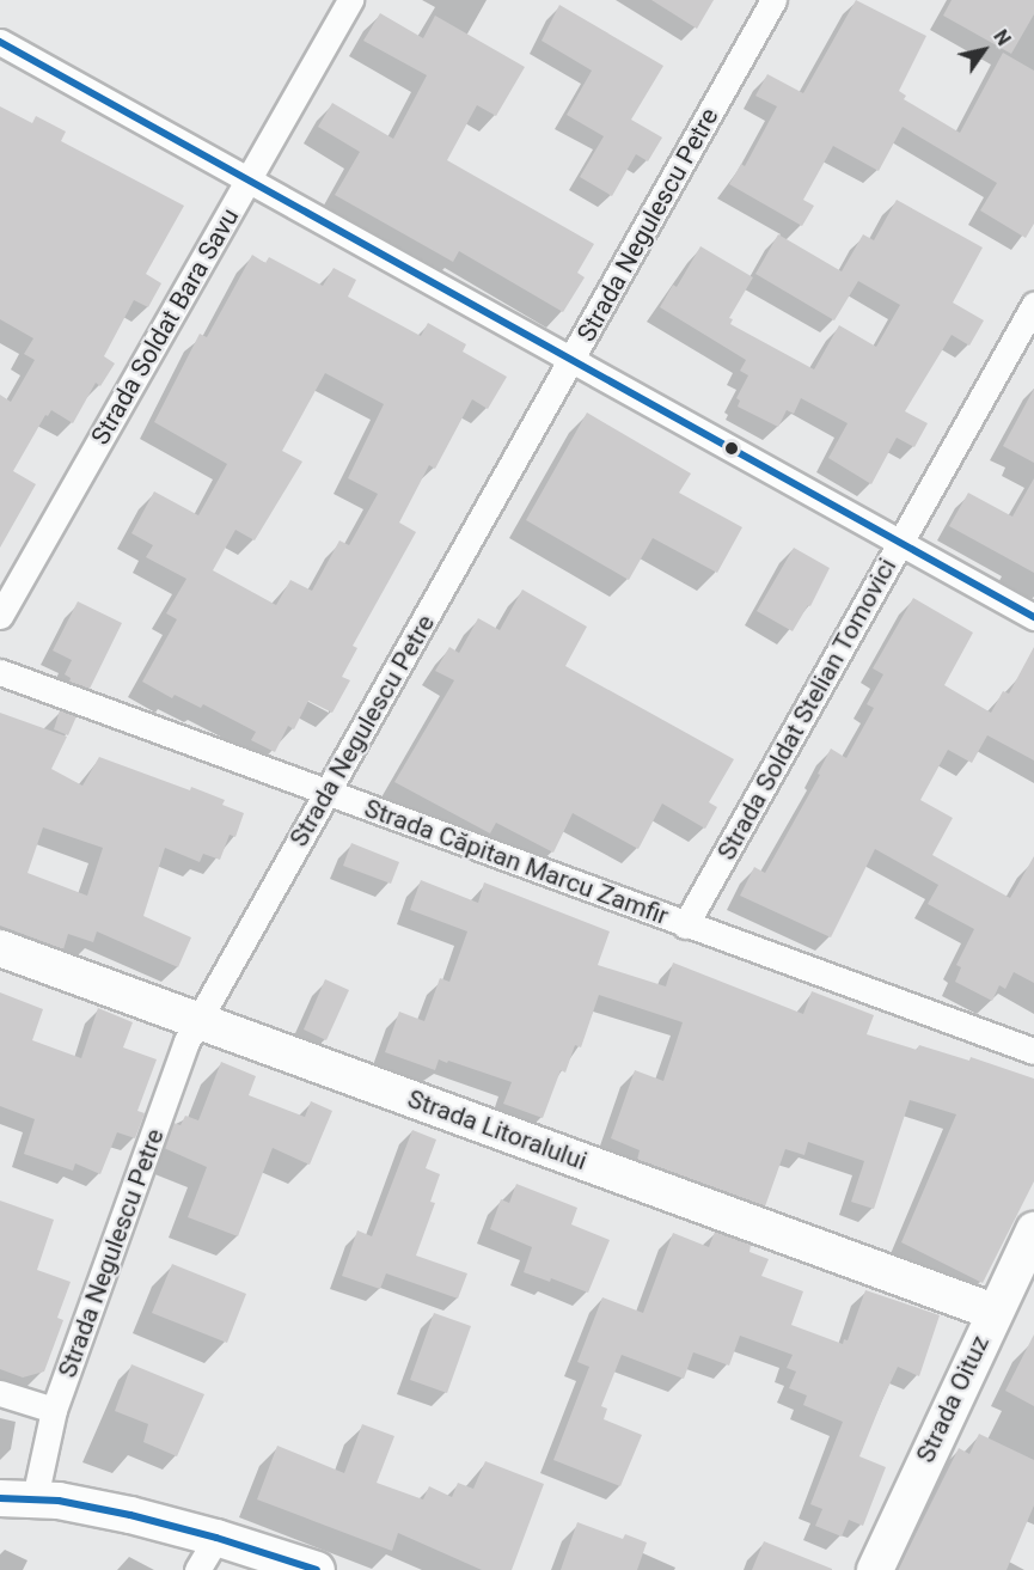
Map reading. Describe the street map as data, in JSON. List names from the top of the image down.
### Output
{
  "streets": {
    "street": [
      "Strada Negulescu Petre",
      "Strada Soldat Bara Savu",
      "Strada Soldat Stelian Tomovici",
      "Strada Căpitan Marcu Zamfir",
      "Strada Litoralului",
      "Strada Oituz"
    ]
  },
  "crossings": [
    ["Strada Negulescu Petre", "Strada Căpitan Marcu Zamfir"],
    ["Strada Negulescu Petre", "Strada Litoralului"],
    ["Strada Soldat Stelian Tomovici", "Strada Căpitan Marcu Zamfir"],
    ["Strada Litoralului", "Strada Oituz"]
  ],
  "north": "top right"
}
